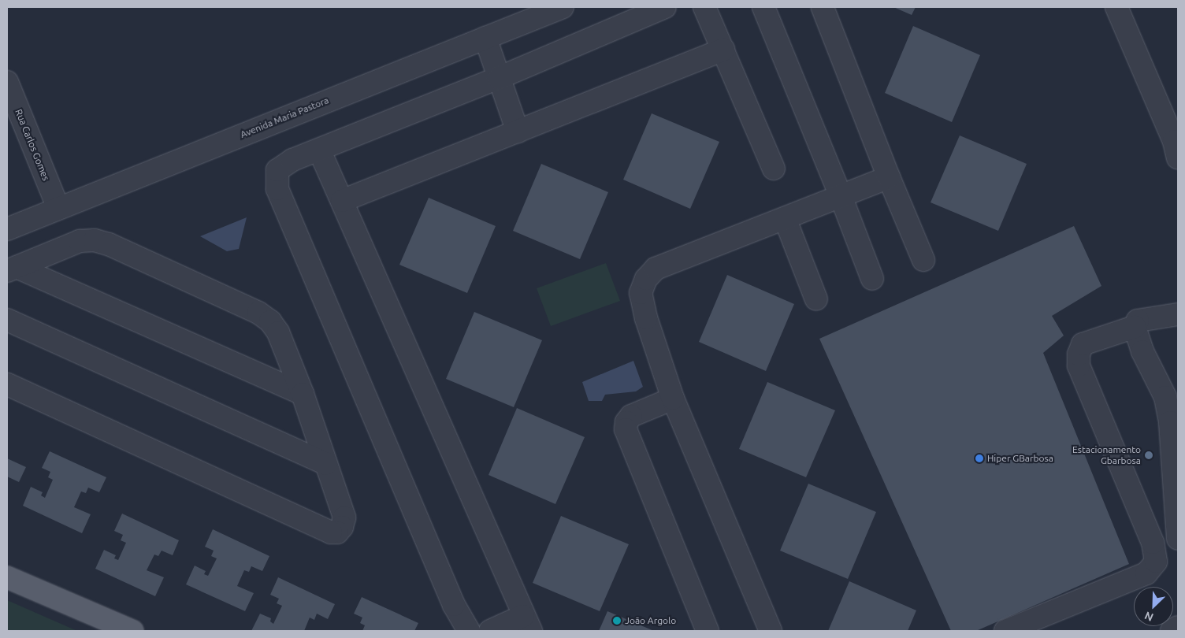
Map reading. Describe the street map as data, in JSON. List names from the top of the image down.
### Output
{
  "streets": {
    "street": ["Avenida Maria Pastora", "Rua Carlos Gomes"]
  },
  "crossings": [
    ["Avenida Maria Pastora", "Rua Carlos Gomes"]
  ],
  "places": ["Estacionamento Gbarbosa", "Hiper GBarbosa", "João Argolo"],
  "north": "bottom left"
}
